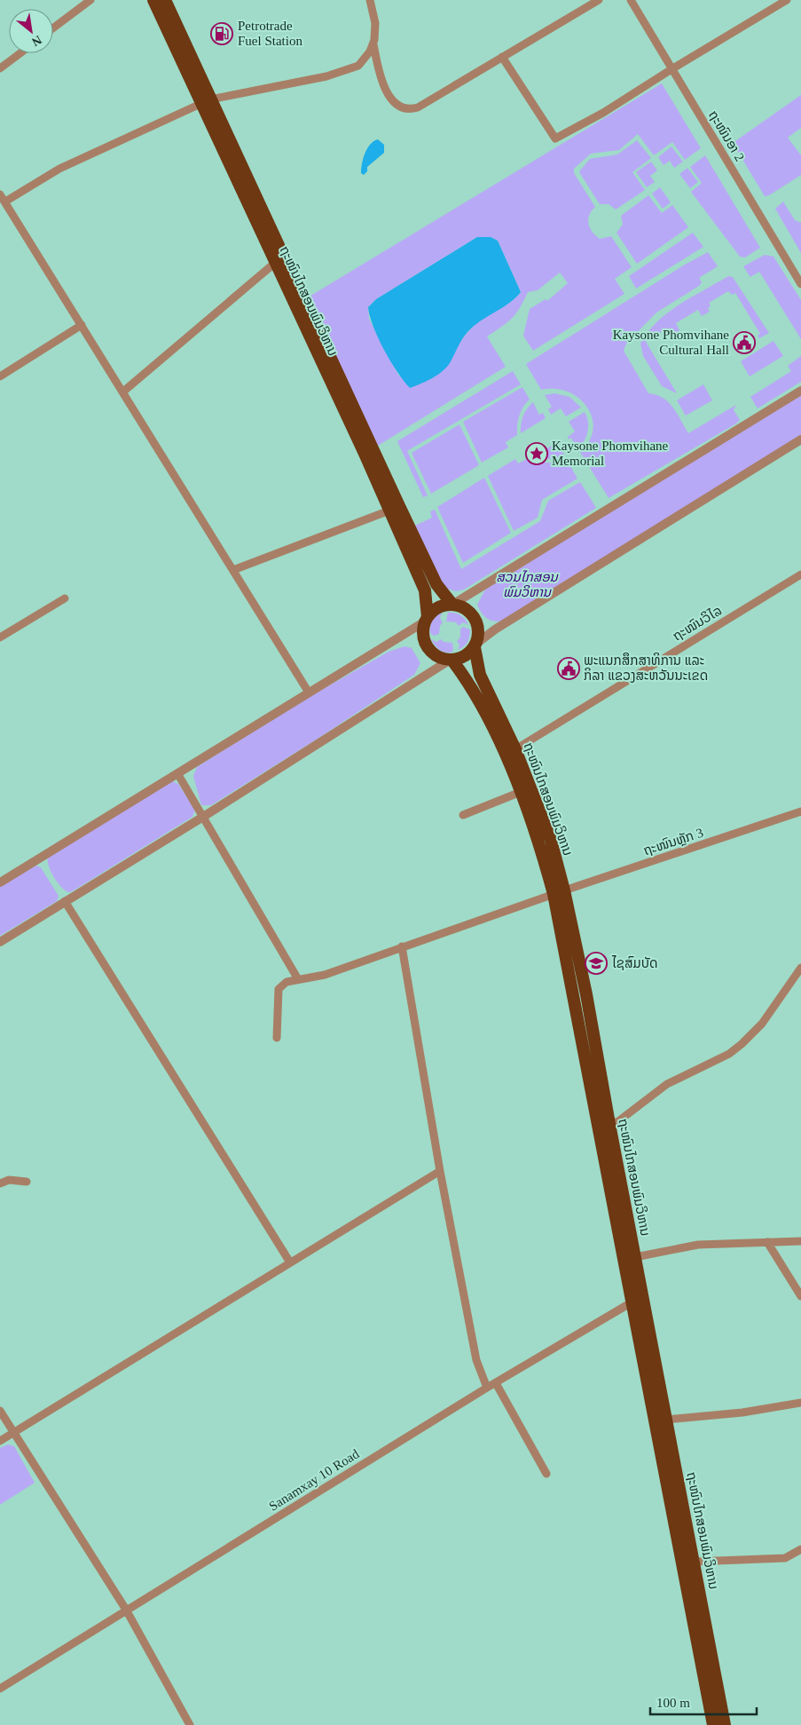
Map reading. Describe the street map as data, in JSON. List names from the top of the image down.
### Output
{
  "streets": {
    "highway": ["ຖະໜົນໄກສອນພົມວິຫານ"],
    "street": [
      "ຖະໜົນອາ 2",
      "ຖະໜົນວິໄລ",
      "ຖະໜົນຫຼັກ 3",
      "Sanamxay 10 Road"
    ]
  },
  "crossings": [
    ["ຖະໜົນໄກສອນພົມວິຫານ", "ຖະໜົນວິໄລ"],
    ["ຖະໜົນໄກສອນພົມວິຫານ", "ຖະໜົນຫຼັກ 3"],
    ["ຖະໜົນໄກສອນພົມວິຫານ", "Sanamxay 10 Road"]
  ],
  "parks": ["ສວນໄກສອນ ພົມວິຫານ"],
  "places": {
    "fuel station": ["Petrotrade Fuel Station"],
    "public building": ["Kaysone Phomvihane Cultural Hall", "ພະແນກສຶກສາທິການ ແລະ ກິລາ ແຂວງສະຫວັນນະເຂດ"],
    "place": ["Kaysone Phomvihane Memorial"],
    "school or university": ["ໄຊສົມບັດ"]
  },
  "scale_bar": "100 m",
  "north": "bottom right"
}
